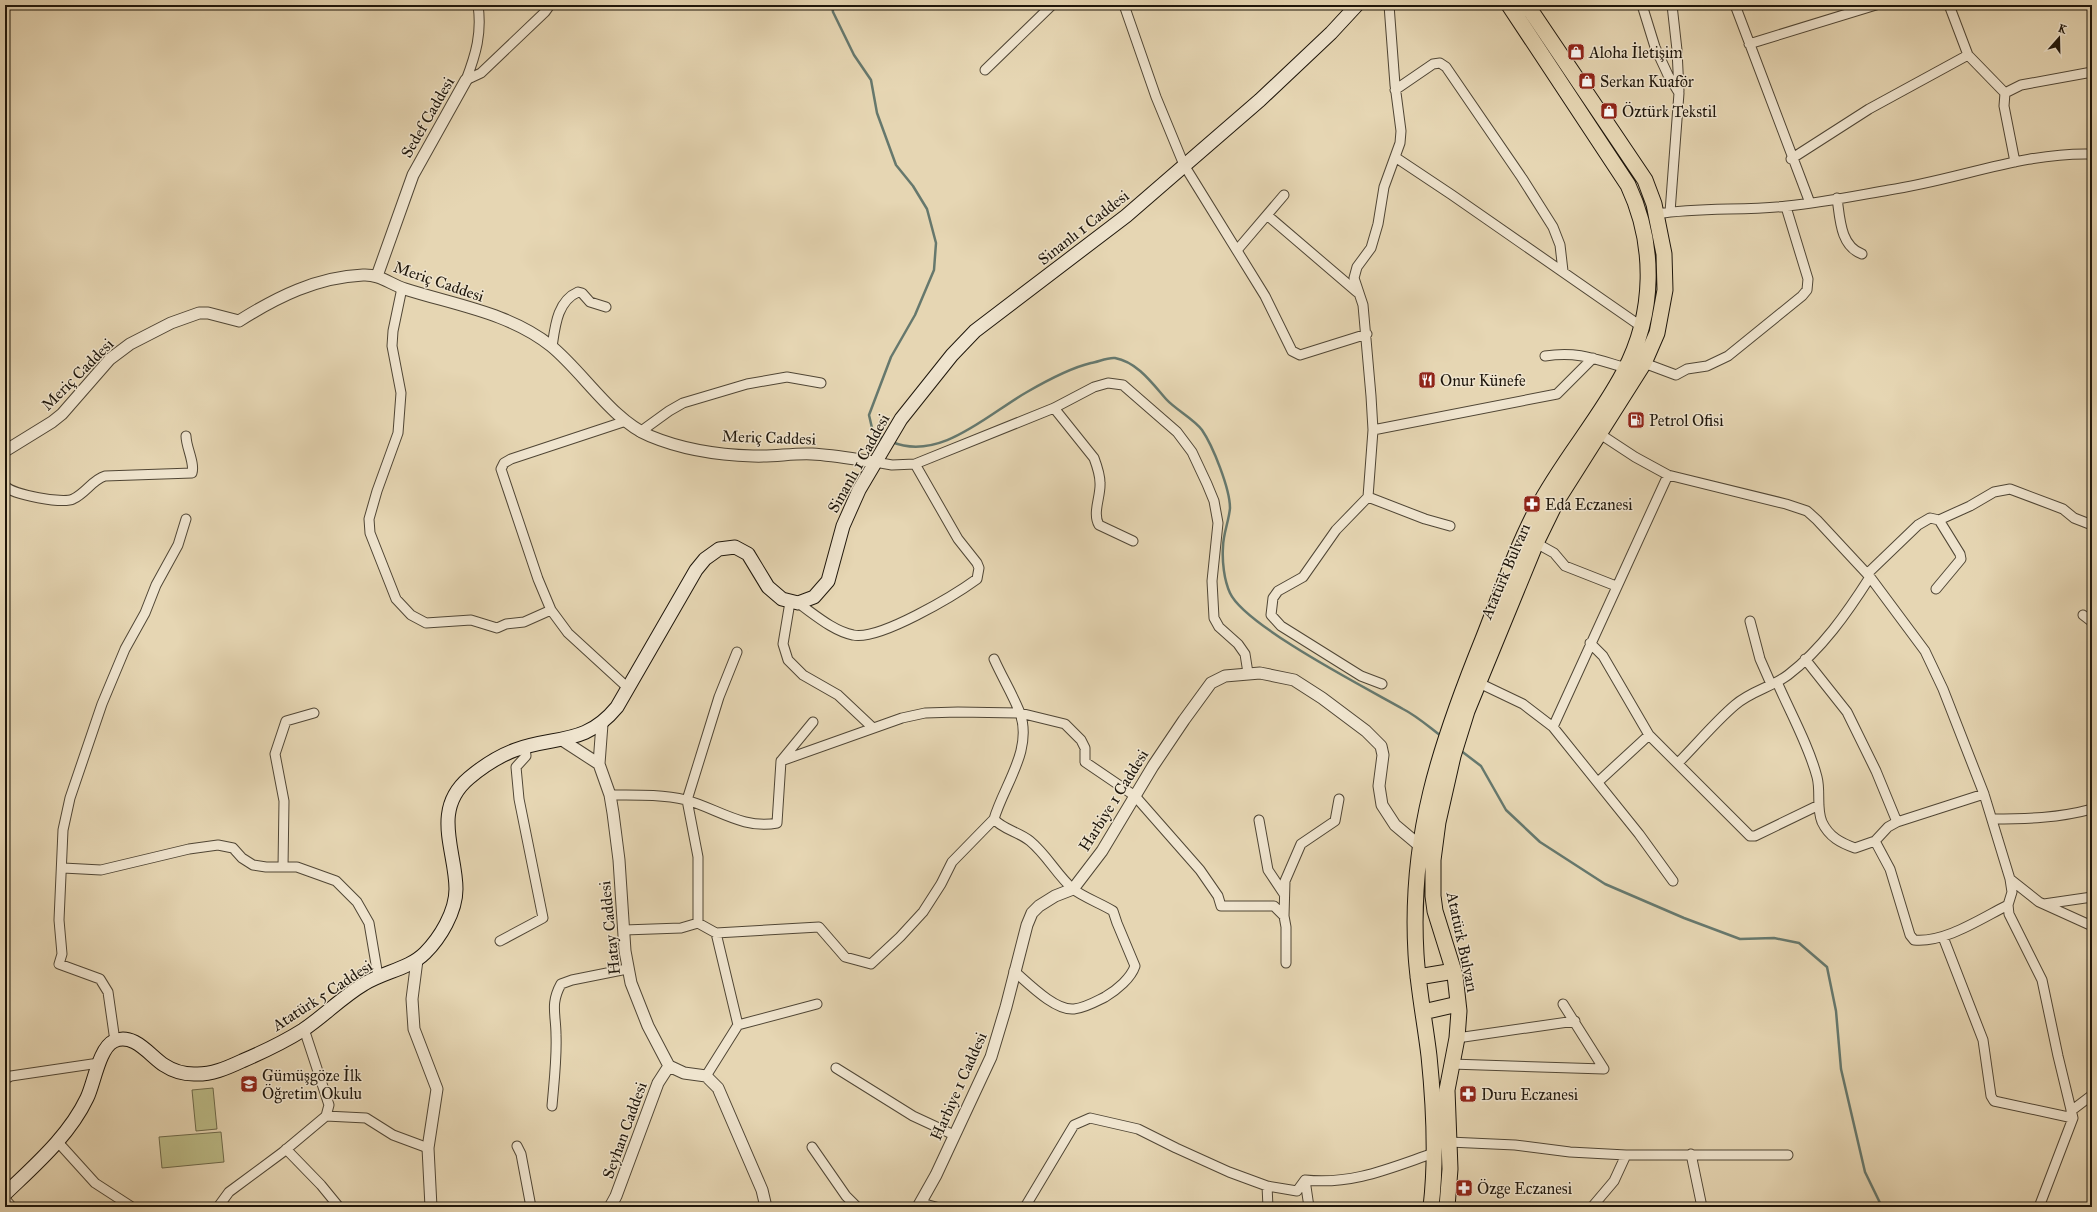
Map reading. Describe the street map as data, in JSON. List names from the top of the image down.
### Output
{
  "streets": {
    "highway": ["Atatürk Bulvarı"],
    "main road": ["Sinanlı 1 Caddesi", "Atatürk 5 Caddesi"],
    "street": [
      "Sedef Caddesi",
      "Meriç Caddesi",
      "Harbiye 1 Caddesi",
      "Hatay Caddesi",
      "Seyhan Caddesi"
    ]
  },
  "crossings": [
    ["Sedef Caddesi", "Meriç Caddesi"],
    ["Sinanlı 1 Caddesi", "Meriç Caddesi"],
    ["Atatürk Bulvarı", "Harbiye 1 Caddesi"],
    ["Hatay Caddesi", "Seyhan Caddesi"]
  ],
  "places": {
    "shop": ["Aloha İletişim", "Serkan Kuaför", "Öztürk Tekstil"],
    "restaurant": ["Onur Künefe"],
    "fuel station": ["Petrol Ofisi"],
    "pharmacy": ["Eda Eczanesi", "Duru Eczanesi", "Özge Eczanesi"],
    "school or university": ["Gümüşgöze İlk Öğretim Okulu"]
  },
  "north": "top"
}
